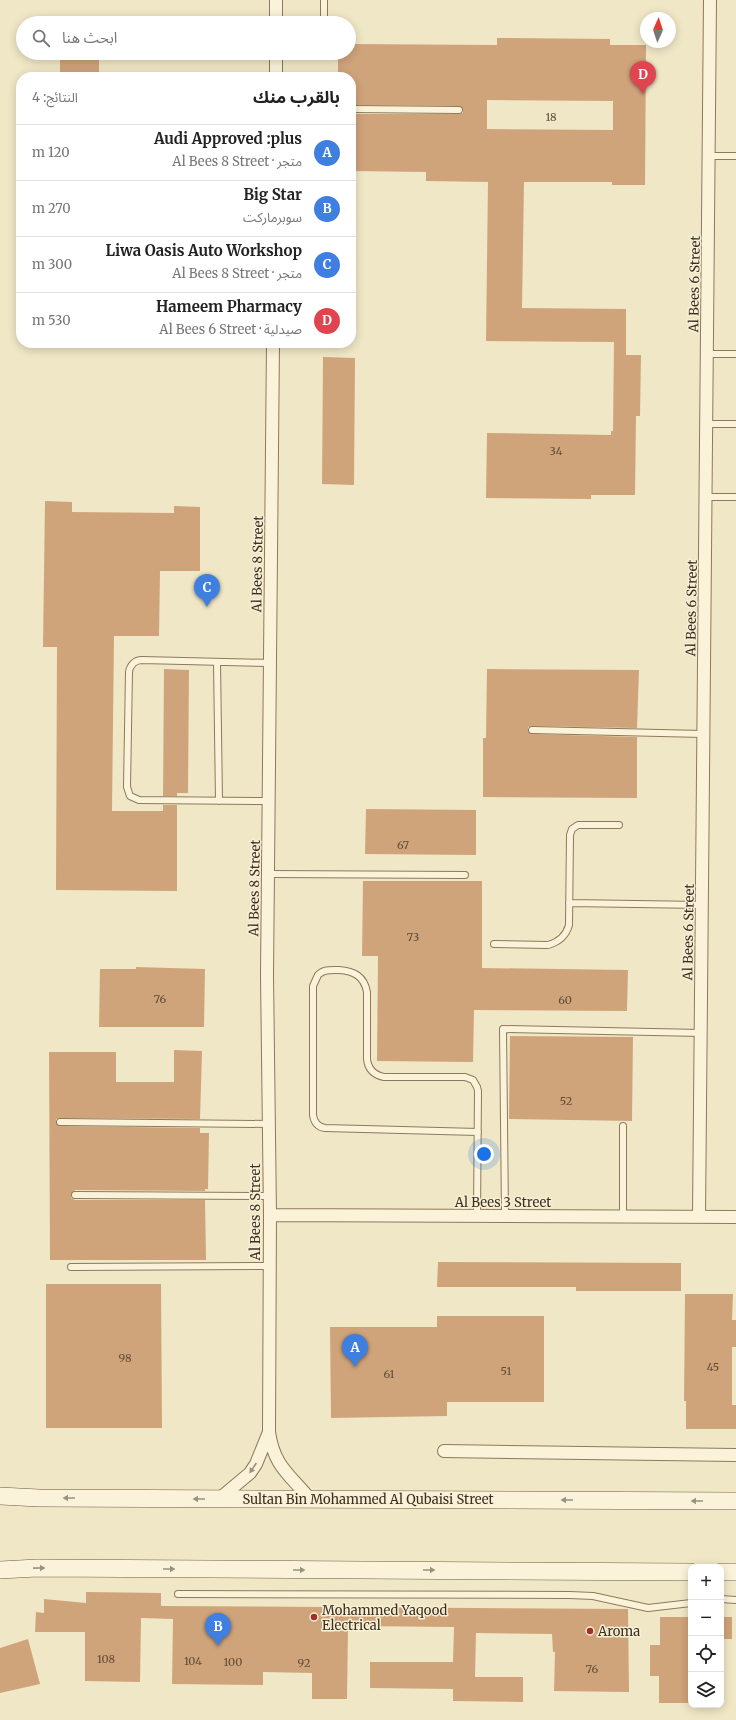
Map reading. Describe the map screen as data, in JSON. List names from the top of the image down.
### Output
{
  "streets": {
    "main road": ["Sultan Bin Mohammed Al Qubaisi Street"],
    "street": ["Al Bees 6 Street", "Al Bees 8 Street", "Al Bees 3 Street"]
  },
  "crossings": [
    ["Al Bees 6 Street", "Al Bees 3 Street"],
    ["Al Bees 8 Street", "Al Bees 3 Street"],
    ["Al Bees 8 Street", "Sultan Bin Mohammed Al Qubaisi Street"]
  ],
  "places": ["Mohammed Yaqood Electrical", "Aroma"],
  "house_numbers": [
    "18",
    "34",
    "67",
    "73",
    "76",
    "60",
    "52",
    "98",
    "45",
    "51",
    "61",
    "108",
    "104",
    "100",
    "92",
    "76"
  ],
  "north": "top",
  "page": {
    "search": "ابحث هنا",
    "pins": [
      "D",
      "C",
      "A",
      "B"
    ],
    "heading": ["بالقرب منك", "النتائج: 4"],
    "list": [
      {
        "mark": "A",
        "name": "Audi Approved :plus",
        "note": "متجر · Al Bees 8 Street",
        "value": "120 m"
      },
      {
        "mark": "B",
        "name": "Big Star",
        "note": "سوبرماركت",
        "value": "270 m"
      },
      {
        "mark": "C",
        "name": "Liwa Oasis Auto Workshop",
        "note": "متجر · Al Bees 8 Street",
        "value": "300 m"
      },
      {
        "mark": "D",
        "name": "Hameem Pharmacy",
        "note": "صيدلية · Al Bees 6 Street",
        "value": "530 m"
      }
    ],
    "map_buttons": ["+", "−"]
  }
}
